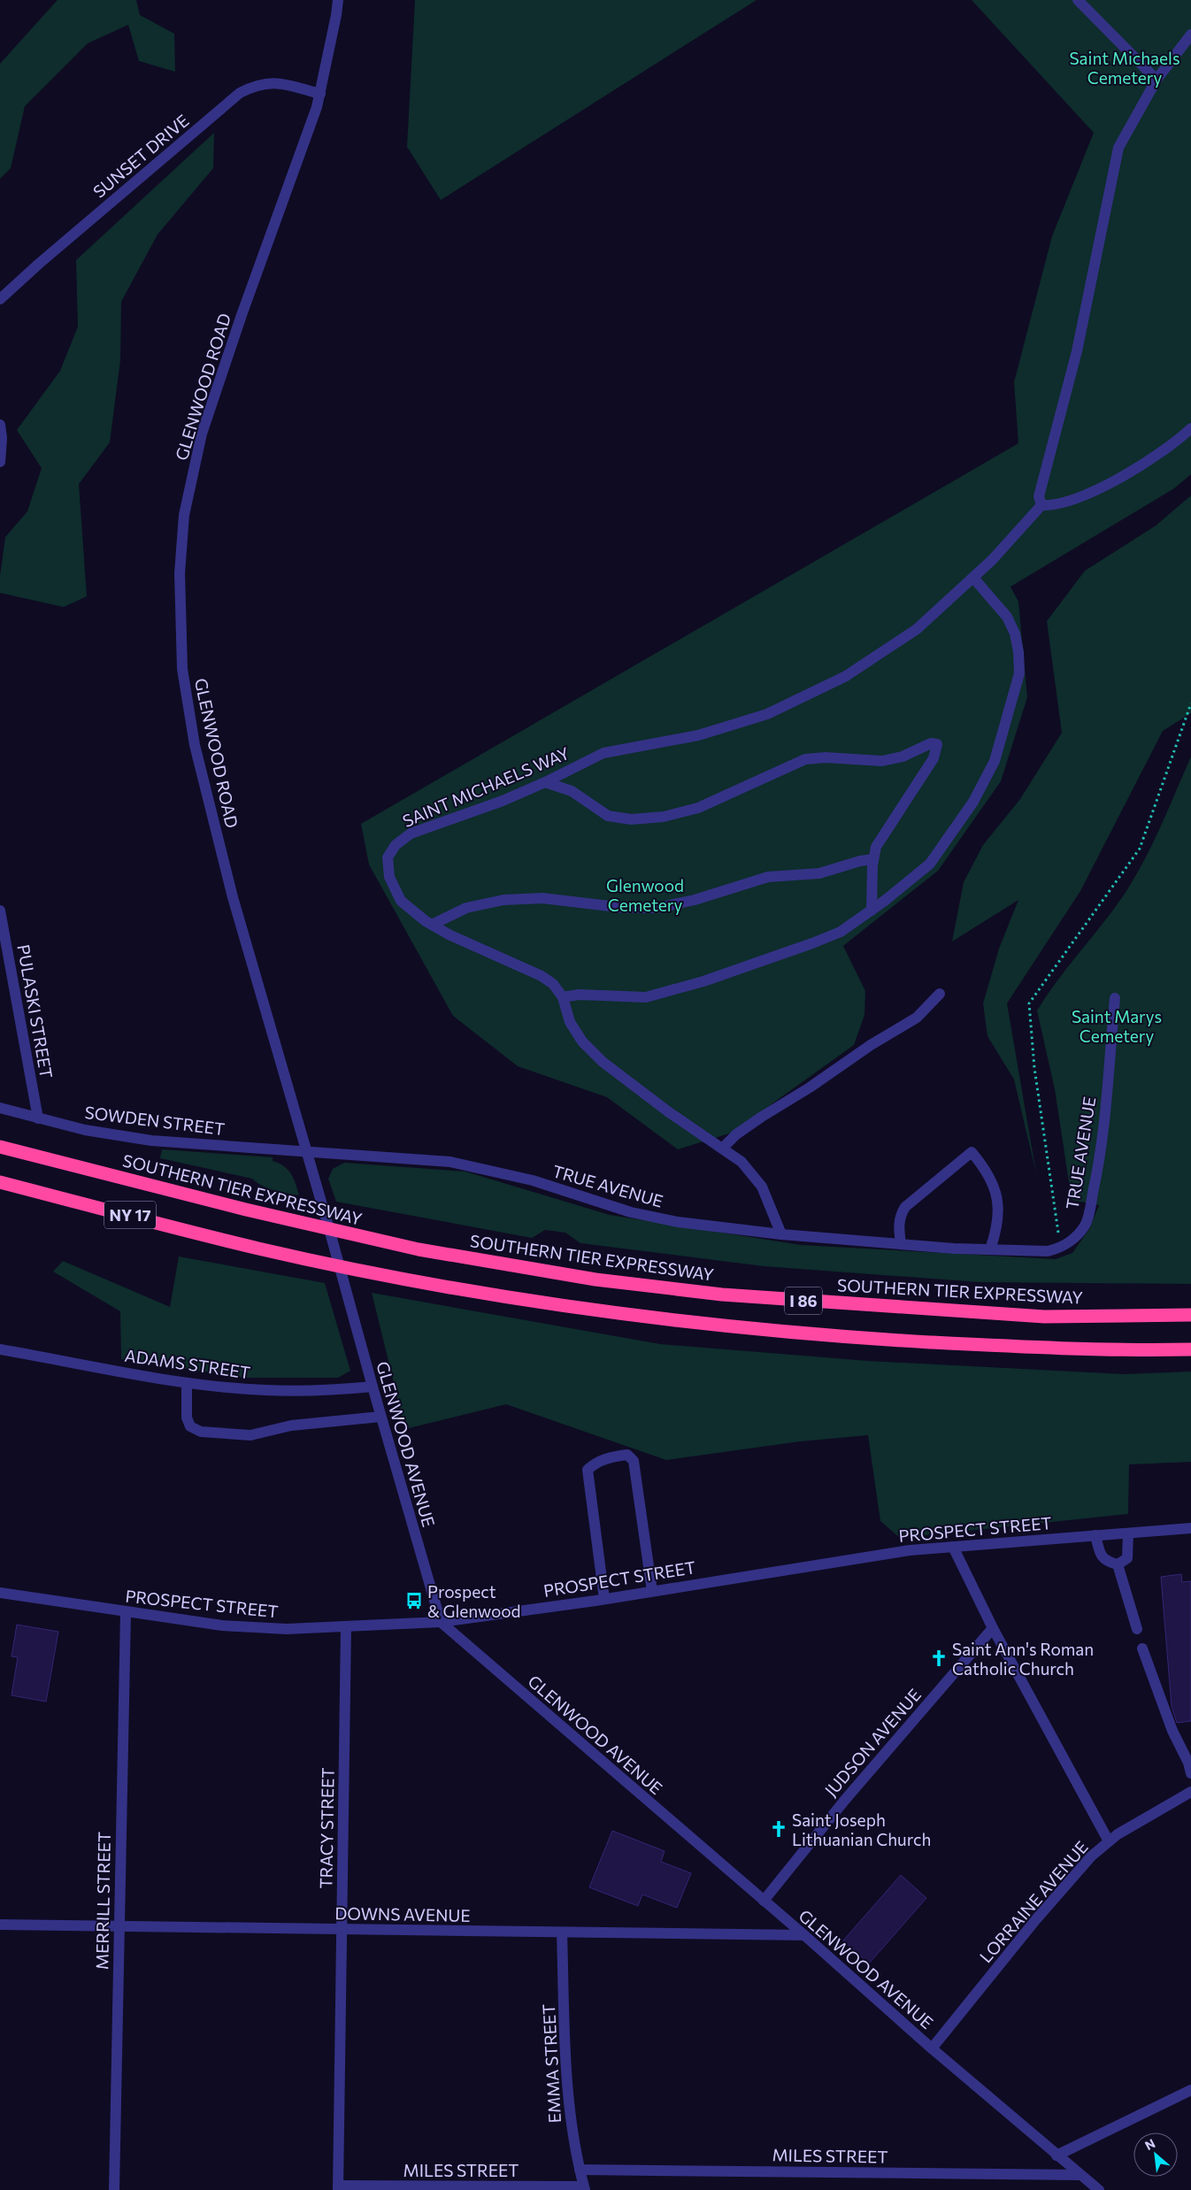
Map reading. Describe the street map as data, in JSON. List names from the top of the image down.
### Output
{
  "streets": {
    "highway": ["SOUTHERN TIER EXPRESSWAY", "NY 17", "I 86"],
    "street": [
      "SUNSET DRIVE",
      "GLENWOOD ROAD",
      "SAINT MICHAELS WAY",
      "PULASKI STREET",
      "SOWDEN STREET",
      "TRUE AVENUE",
      "ADAMS STREET",
      "GLENWOOD AVENUE",
      "PROSPECT STREET",
      "JUDSON AVENUE",
      "TRACY STREET",
      "MERRILL STREET",
      "LORRAINE AVENUE",
      "DOWNS AVENUE",
      "EMMA STREET",
      "MILES STREET"
    ]
  },
  "crossings": [
    ["SUNSET DRIVE", "GLENWOOD ROAD"],
    ["GLENWOOD ROAD", "SOWDEN STREET"],
    ["GLENWOOD ROAD", "TRUE AVENUE"],
    ["GLENWOOD ROAD", "GLENWOOD AVENUE"],
    ["SAINT MICHAELS WAY", "TRUE AVENUE"],
    ["PULASKI STREET", "SOWDEN STREET"],
    ["SOWDEN STREET", "TRUE AVENUE"],
    ["SOWDEN STREET", "GLENWOOD AVENUE"],
    ["TRUE AVENUE", "GLENWOOD AVENUE"],
    ["NY 17", "I 86"],
    ["ADAMS STREET", "GLENWOOD AVENUE"],
    ["GLENWOOD AVENUE", "PROSPECT STREET"],
    ["GLENWOOD AVENUE", "JUDSON AVENUE"],
    ["GLENWOOD AVENUE", "LORRAINE AVENUE"],
    ["GLENWOOD AVENUE", "DOWNS AVENUE"],
    ["GLENWOOD AVENUE", "MILES STREET"],
    ["PROSPECT STREET", "TRACY STREET"],
    ["PROSPECT STREET", "MERRILL STREET"],
    ["PROSPECT STREET", "LORRAINE AVENUE"],
    ["JUDSON AVENUE", "LORRAINE AVENUE"],
    ["TRACY STREET", "DOWNS AVENUE"],
    ["TRACY STREET", "MILES STREET"],
    ["MERRILL STREET", "DOWNS AVENUE"],
    ["DOWNS AVENUE", "EMMA STREET"],
    ["EMMA STREET", "MILES STREET"]
  ],
  "parks": ["Saint Michaels Cemetery", "Glenwood Cemetery", "Saint Marys Cemetery"],
  "places": {
    "bus stop": ["Prospect & Glenwood"],
    "church": ["Saint Ann's Roman Catholic Church", "Saint Joseph Lithuanian Church"]
  },
  "north": "top left"
}
